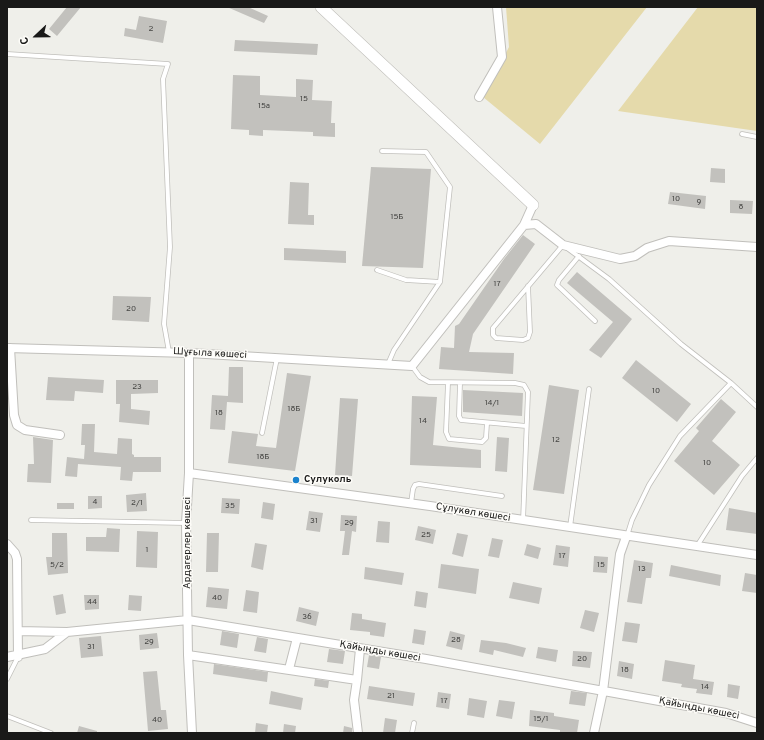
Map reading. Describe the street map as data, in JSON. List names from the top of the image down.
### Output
{
  "streets": {
    "street": [
      "Шұғыла көшесі",
      "Сұлукөл көшесі",
      "Ардагерлер көшесі",
      "Қайыңды көшесі"
    ]
  },
  "crossings": [
    ["Шұғыла көшесі", "Ардагерлер көшесі"],
    ["Сұлукөл көшесі", "Ардагерлер көшесі"],
    ["Ардагерлер көшесі", "Қайыңды көшесі"]
  ],
  "places": ["Сулуколь"],
  "house_numbers": [
    "2",
    "15",
    "15а",
    "10",
    "9",
    "8",
    "15Б",
    "17",
    "20",
    "23",
    "10",
    "14/1",
    "18Б",
    "18",
    "14",
    "12",
    "18Б",
    "10",
    "4",
    "2/1",
    "35",
    "31",
    "29",
    "25",
    "1",
    "17",
    "5/2",
    "15",
    "13",
    "40",
    "44",
    "36",
    "28",
    "29",
    "31",
    "20",
    "18",
    "14",
    "21",
    "17",
    "15/1",
    "40"
  ],
  "north": "left"
}
